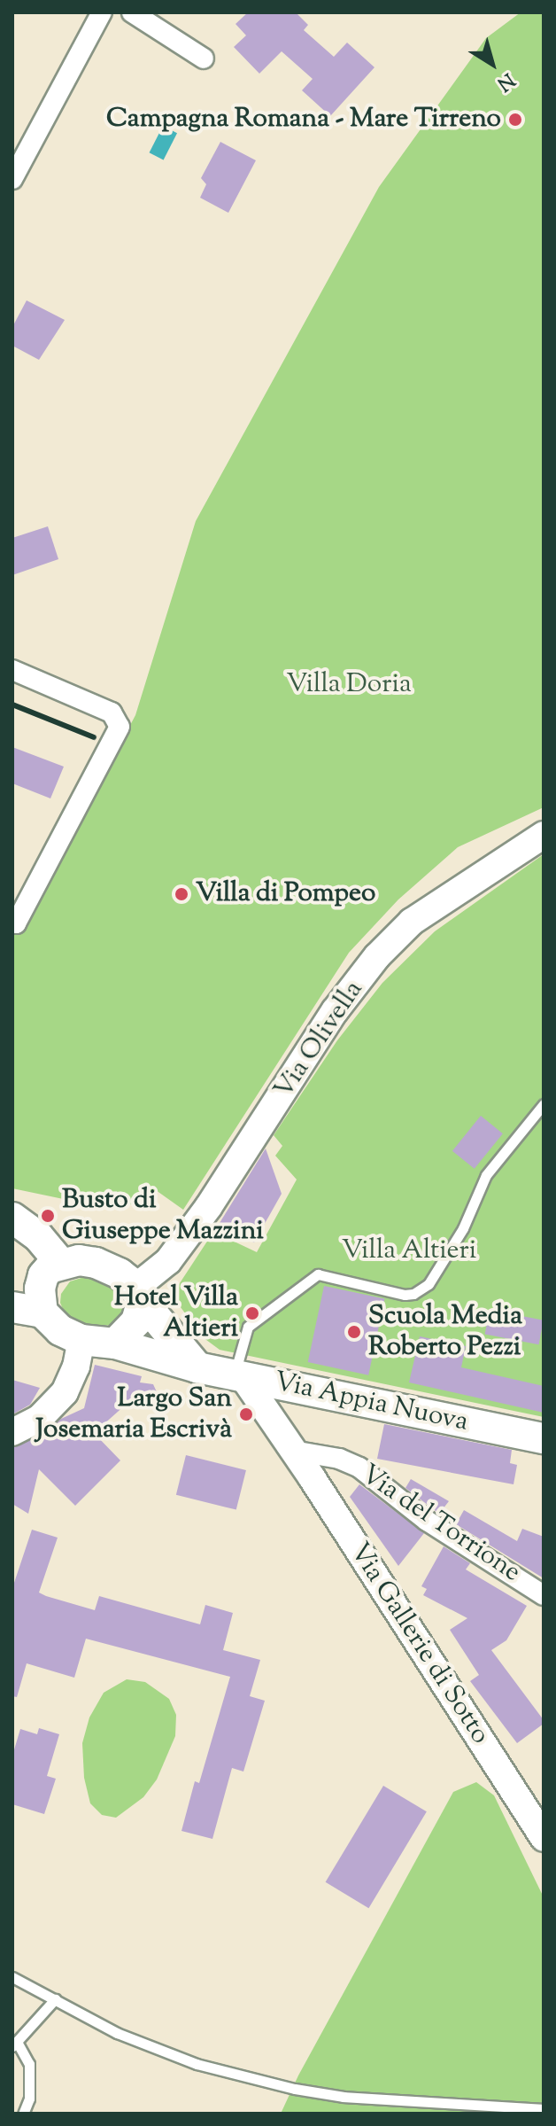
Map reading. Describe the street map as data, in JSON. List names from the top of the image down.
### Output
{
  "streets": {
    "main road": ["Via Olivella", "Via Appia Nuova", "Via Gallerie di Sotto"],
    "street": ["Via del Torrione"]
  },
  "crossings": [
    ["Via Olivella", "Via Appia Nuova"],
    ["Via del Torrione", "Via Gallerie di Sotto"]
  ],
  "parks": ["Villa Doria", "Villa Altieri"],
  "places": [
    "Campagna Romana - Mare Tirreno",
    "Villa di Pompeo",
    "Busto di Giuseppe Mazzini",
    "Hotel Villa Altieri",
    "Scuola Media Roberto Pezzi",
    "Largo San Josemaria Escrivà"
  ],
  "north": "bottom right"
}
